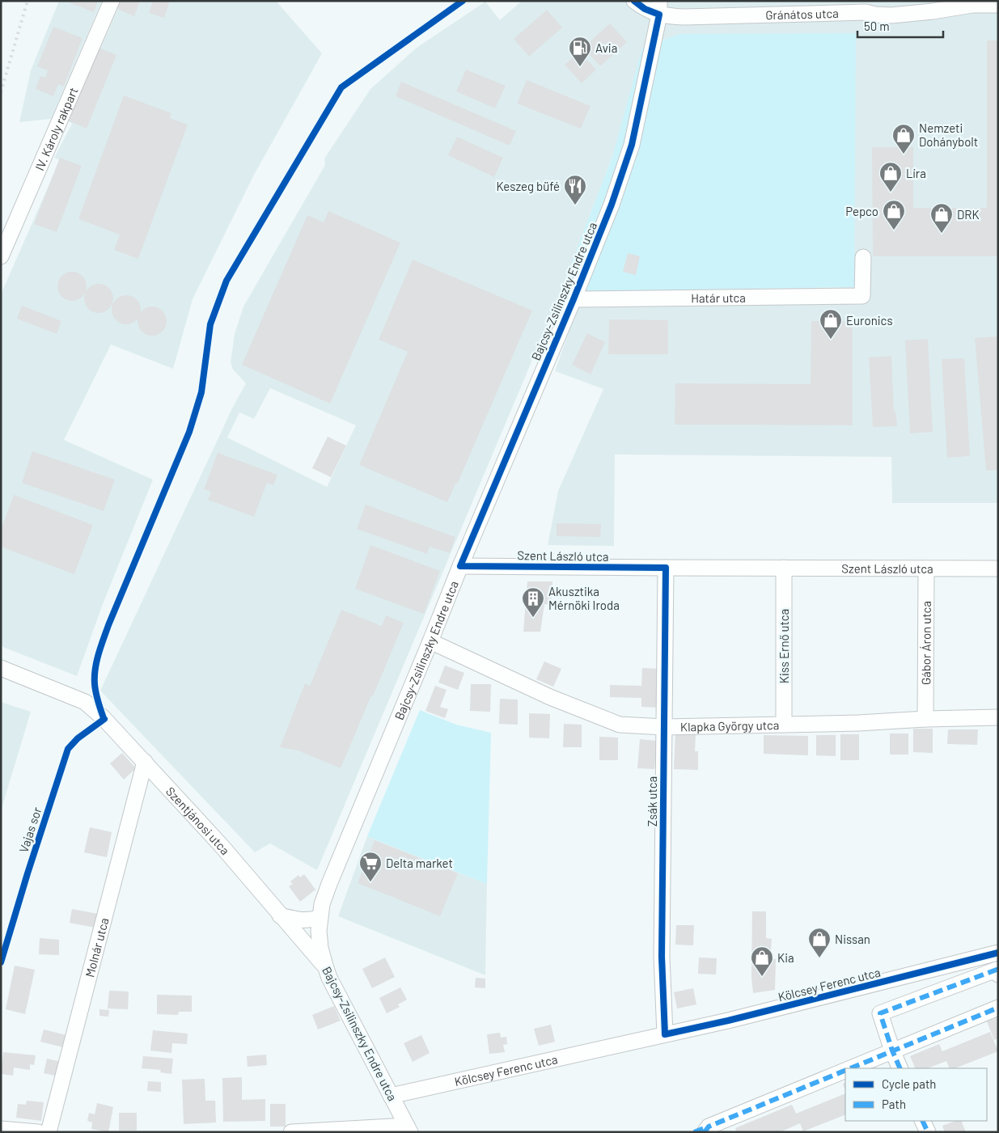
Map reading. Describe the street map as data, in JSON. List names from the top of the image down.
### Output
{
  "streets": {
    "street": [
      "Gránátos utca",
      "IV. Károly rakpart",
      "Bajcsy-Zsilinszky Endre utca",
      "Határ utca",
      "Szent László utca",
      "Gábor Áron utca",
      "Kiss Ernő utca",
      "Klapka György utca",
      "Zsák utca",
      "Szentjánosi utca",
      "Molnár utca",
      "Kölcsey Ferenc utca"
    ],
    "cycle path": ["Vajas sor"]
  },
  "crossings": [
    ["Gránátos utca", "Bajcsy-Zsilinszky Endre utca"],
    ["Bajcsy-Zsilinszky Endre utca", "Határ utca"],
    ["Bajcsy-Zsilinszky Endre utca", "Szent László utca"],
    ["Bajcsy-Zsilinszky Endre utca", "Klapka György utca"],
    ["Bajcsy-Zsilinszky Endre utca", "Szentjánosi utca"],
    ["Bajcsy-Zsilinszky Endre utca", "Kölcsey Ferenc utca"],
    ["Szent László utca", "Gábor Áron utca"],
    ["Szent László utca", "Kiss Ernő utca"],
    ["Szent László utca", "Zsák utca"],
    ["Gábor Áron utca", "Klapka György utca"],
    ["Kiss Ernő utca", "Klapka György utca"],
    ["Klapka György utca", "Zsák utca"],
    ["Zsák utca", "Kölcsey Ferenc utca"],
    ["Szentjánosi utca", "Molnár utca"]
  ],
  "places": {
    "fuel station": ["Avia"],
    "shop": [
      "Nemzeti Dohánybolt",
      "Líra",
      "Pepco",
      "DRK",
      "Euronics",
      "Nissan",
      "Kia"
    ],
    "restaurant": ["Keszeg büfé"],
    "building": ["Akusztika Mérnöki Iroda"],
    "supermarket": ["Delta market"]
  },
  "legend": ["Cycle path", "Path"],
  "scale_bar": "50 m"
}
